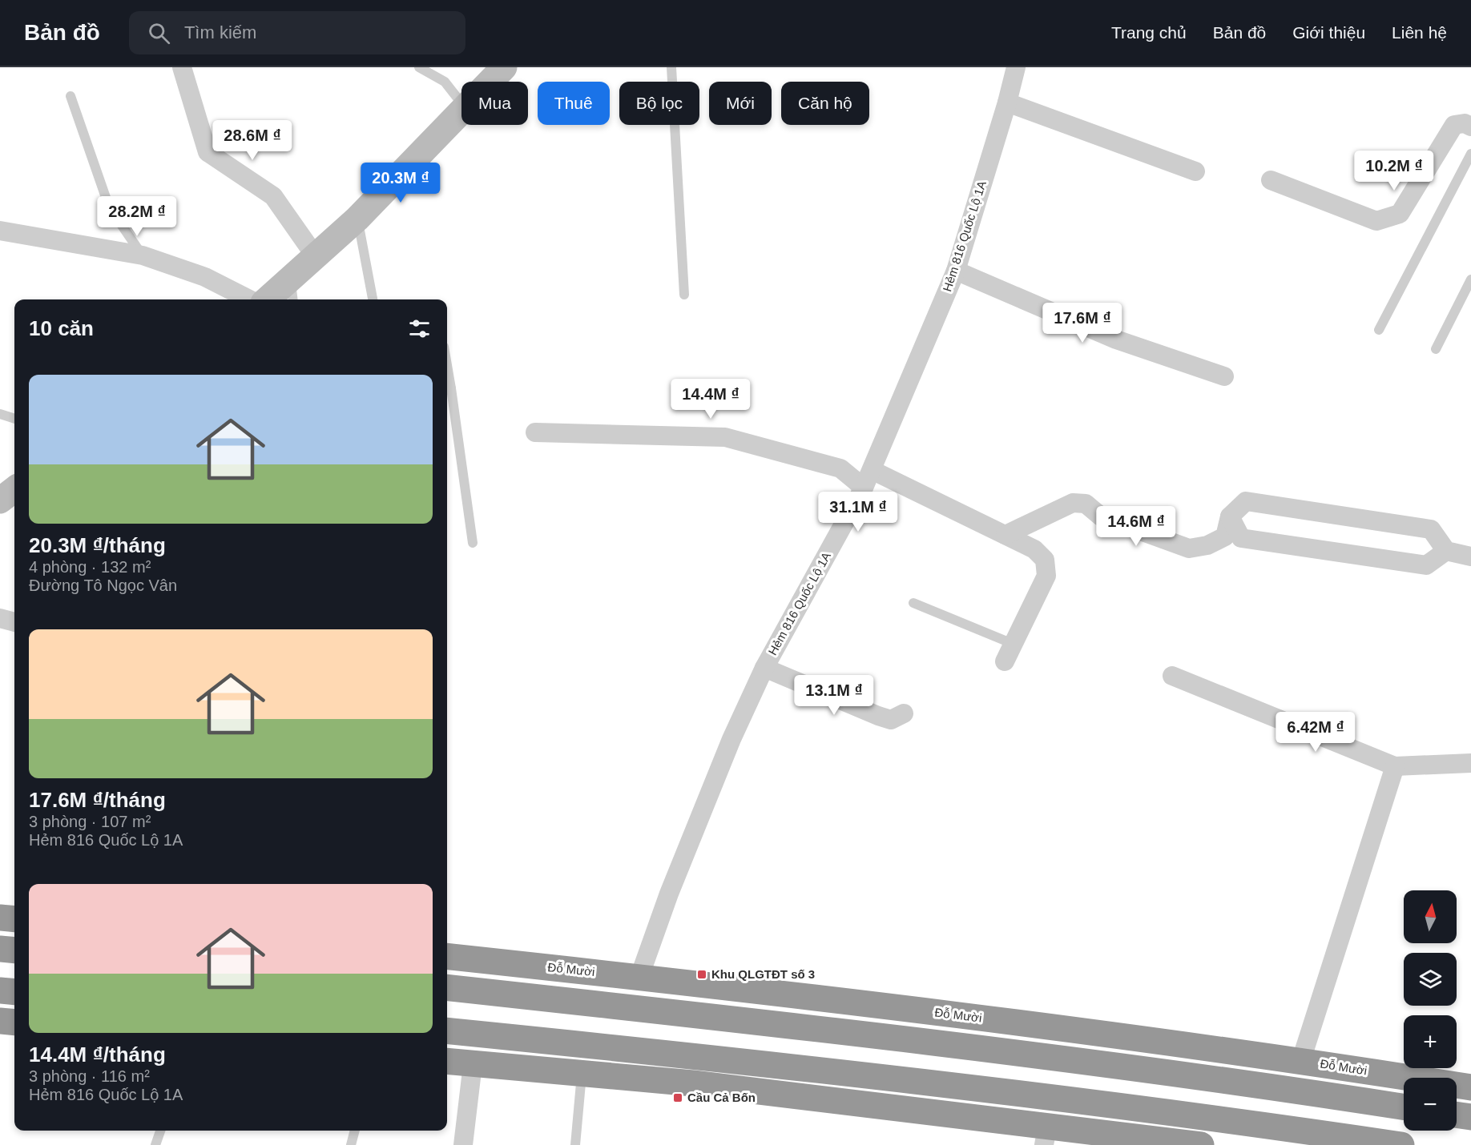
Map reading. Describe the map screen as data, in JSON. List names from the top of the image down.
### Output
{
  "streets": {
    "highway": ["Đỗ Mười"],
    "street": ["Hẻm 816 Quốc Lộ 1A"]
  },
  "crossings": [
    ["Hẻm 816 Quốc Lộ 1A", "Đỗ Mười"]
  ],
  "places": {
    "transit": ["Khu QLGTĐT số 3", "Cầu Cả Bốn"]
  },
  "north": "top",
  "page": {
    "header": "Bản đồ",
    "search": "Tìm kiếm",
    "nav": [
      "Trang chủ",
      "Bản đồ",
      "Giới thiệu",
      "Liên hệ"
    ],
    "chip": [
      "Mua",
      "Thuê",
      "Bộ lọc",
      "Mới",
      "Căn hộ"
    ],
    "price": [
      "28.6M ₫",
      "10.2M ₫",
      "20.3M ₫",
      "28.2M ₫",
      "17.6M ₫",
      "14.4M ₫",
      "31.1M ₫",
      "14.6M ₫",
      "13.1M ₫",
      "6.42M ₫"
    ],
    "heading": "10 căn",
    "list": [
      {
        "name": "20.3M ₫/tháng",
        "note": "4 phòng · 132 m² · Đường Tô Ngọc Vân"
      },
      {
        "name": "17.6M ₫/tháng",
        "note": "3 phòng · 107 m² · Hẻm 816 Quốc Lộ 1A"
      },
      {
        "name": "14.4M ₫/tháng",
        "note": "3 phòng · 116 m² · Hẻm 816 Quốc Lộ 1A"
      }
    ],
    "map_buttons": ["+", "−"]
  }
}
